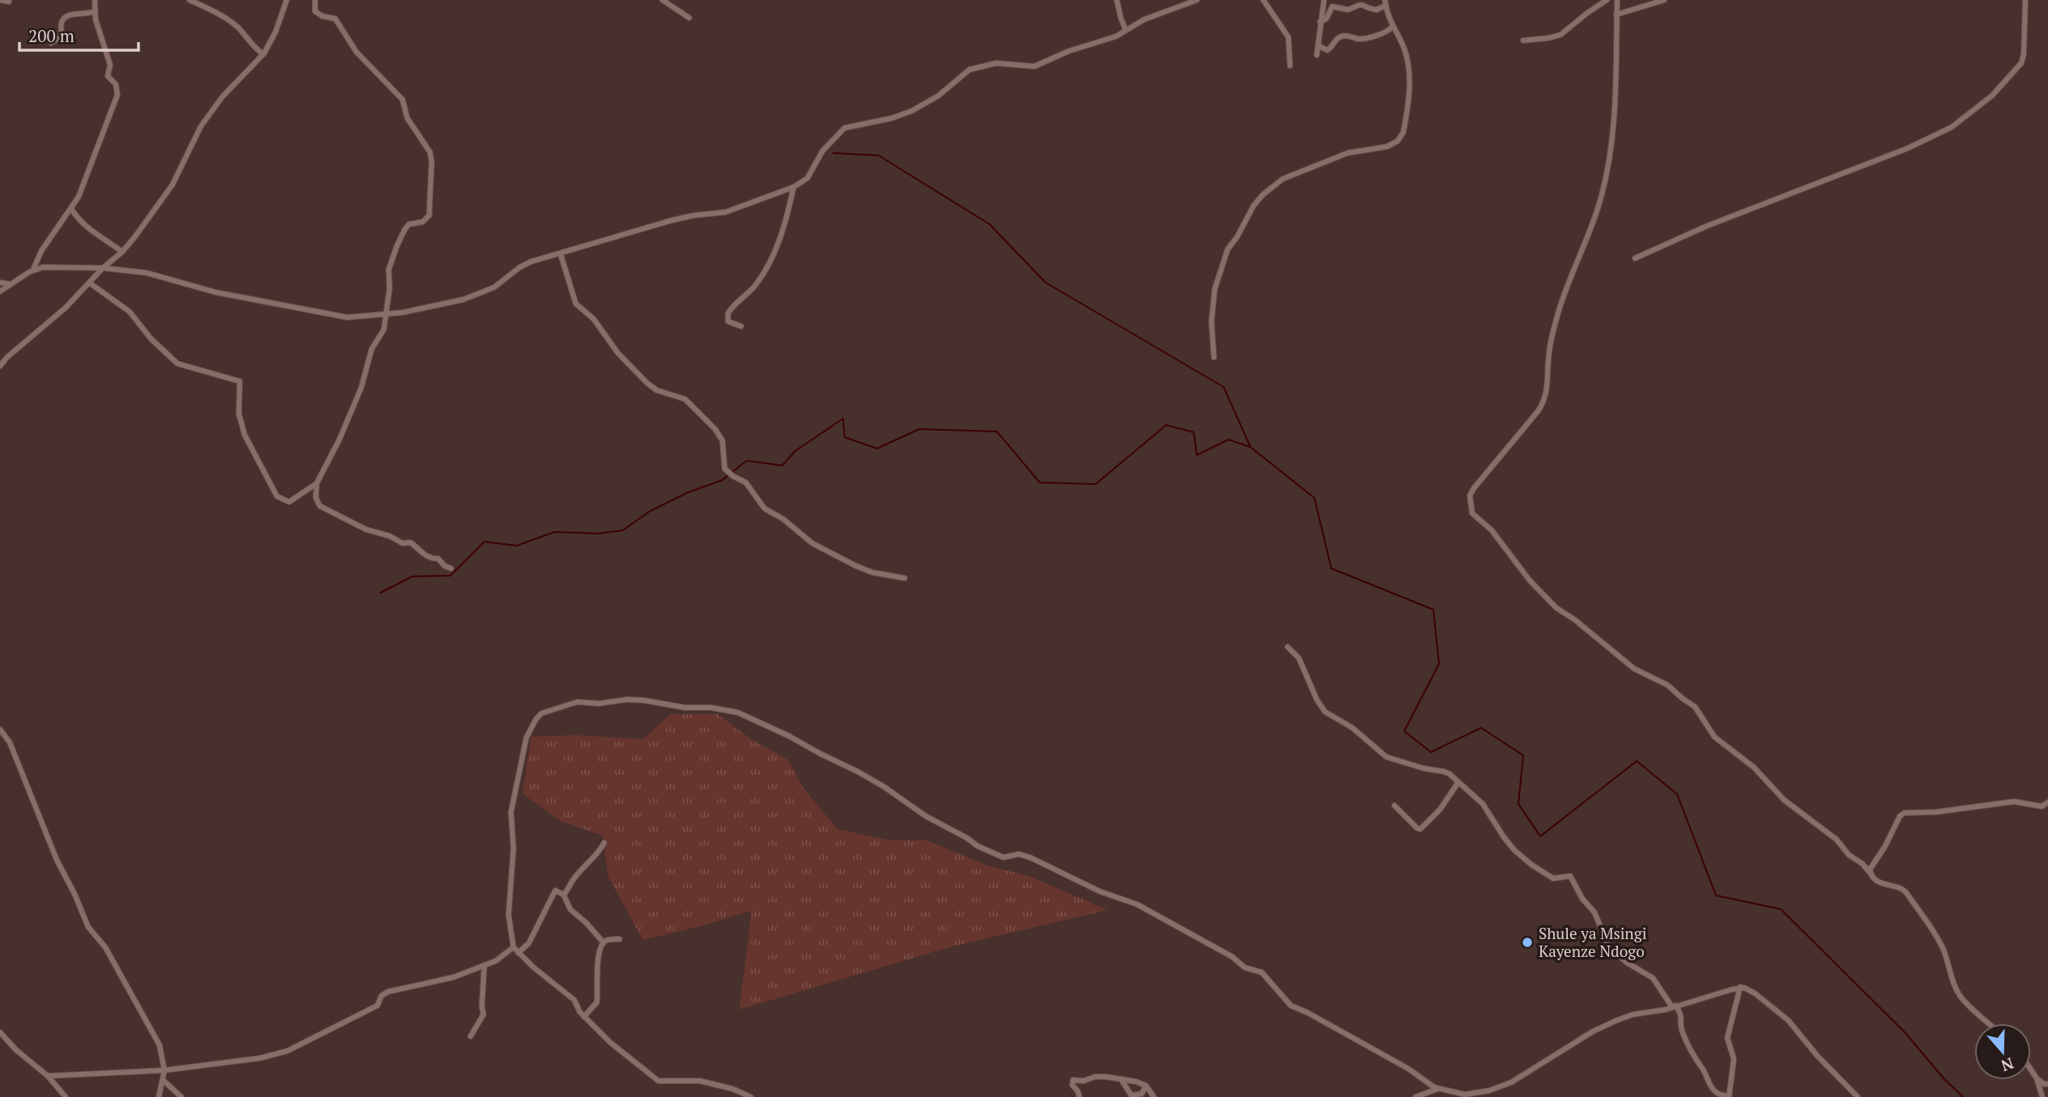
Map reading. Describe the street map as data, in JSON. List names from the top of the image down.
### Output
{
  "places": ["Shule ya Msingi Kayenze Ndogo"],
  "scale_bar": "200 m",
  "north": "bottom"
}
